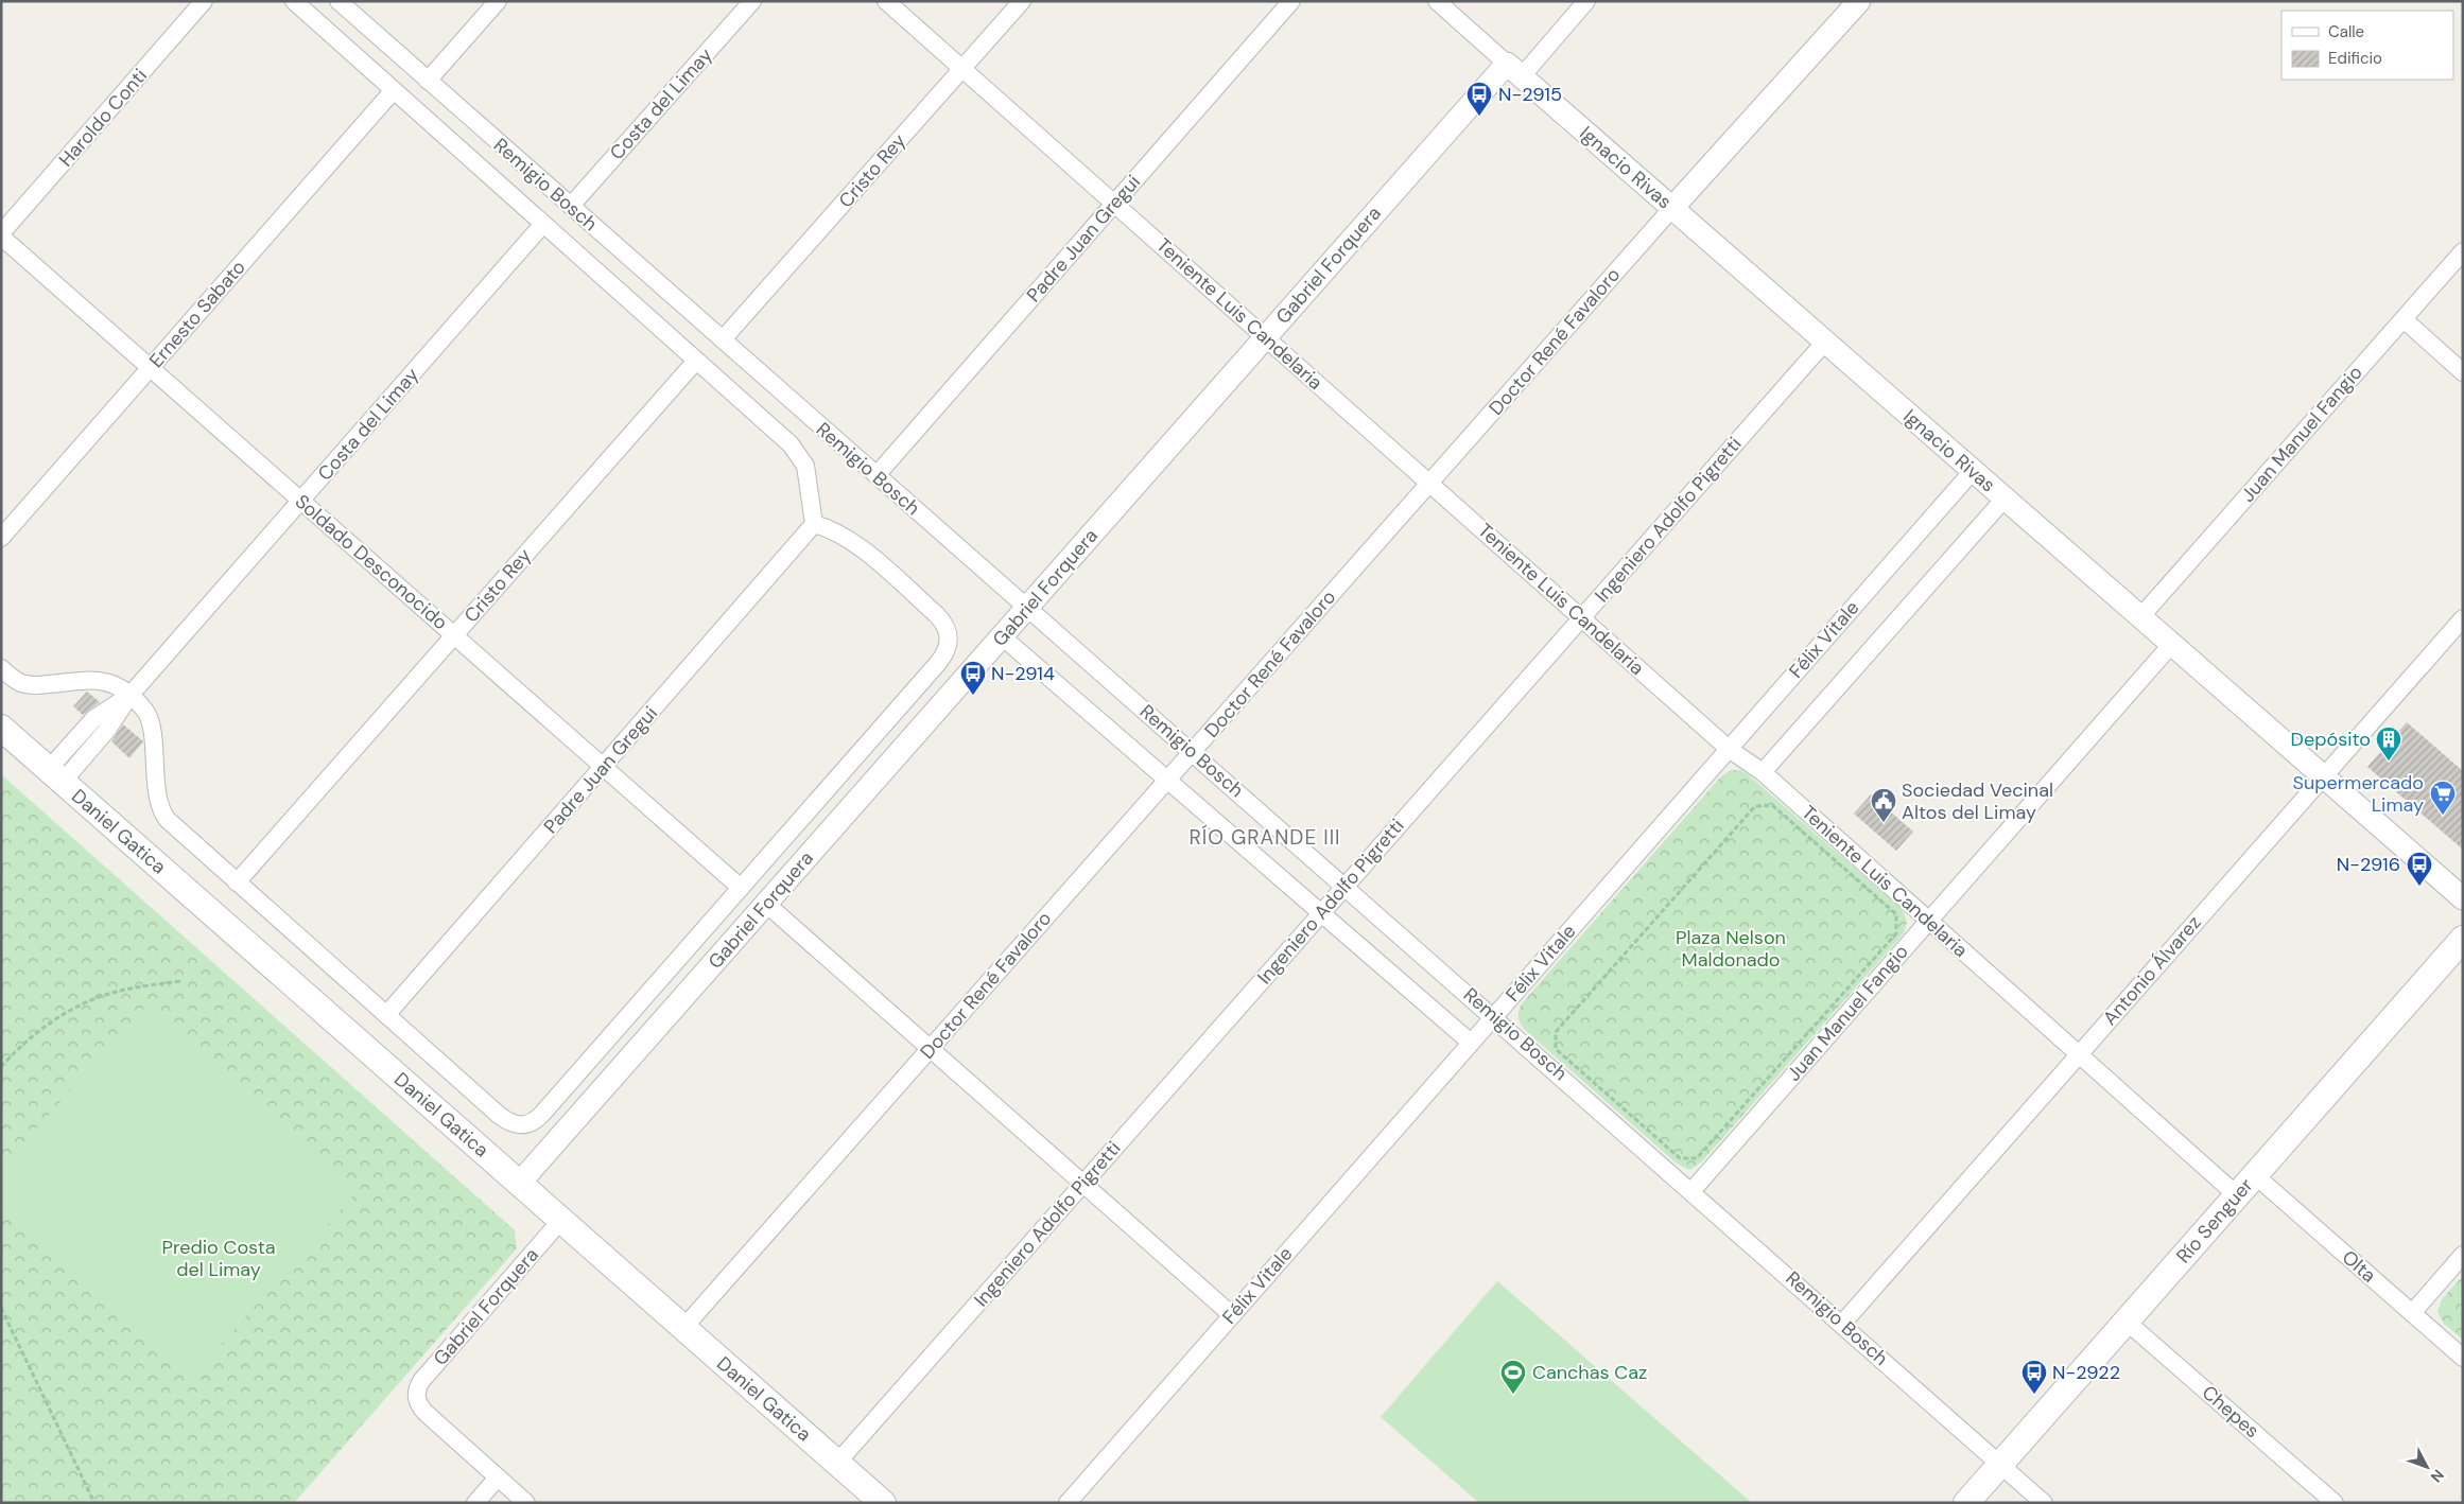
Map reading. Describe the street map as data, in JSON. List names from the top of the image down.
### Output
{
  "streets": {
    "main road": ["Daniel Gatica", "Río Senguer"],
    "street": [
      "Costa del Limay",
      "Haroldo Conti",
      "Ignacio Rivas",
      "Cristo Rey",
      "Remigio Bosch",
      "Padre Juan Gregui",
      "Gabriel Forquera",
      "Ernesto Sabato",
      "Teniente Luis Candelaria",
      "Doctor René Favaloro",
      "Juan Manuel Fangio",
      "Ingeniero Adolfo Pigretti",
      "Soldado Desconocido",
      "Félix Vitale",
      "Antonio Álvarez",
      "Olta",
      "Chepes"
    ]
  },
  "crossings": [
    ["Costa del Limay", "Remigio Bosch"],
    ["Costa del Limay", "Soldado Desconocido"],
    ["Costa del Limay", "Daniel Gatica"],
    ["Haroldo Conti", "Soldado Desconocido"],
    ["Ignacio Rivas", "Gabriel Forquera"],
    ["Ignacio Rivas", "Doctor René Favaloro"],
    ["Ignacio Rivas", "Juan Manuel Fangio"],
    ["Ignacio Rivas", "Ingeniero Adolfo Pigretti"],
    ["Ignacio Rivas", "Félix Vitale"],
    ["Ignacio Rivas", "Antonio Álvarez"],
    ["Cristo Rey", "Remigio Bosch"],
    ["Cristo Rey", "Teniente Luis Candelaria"],
    ["Cristo Rey", "Soldado Desconocido"],
    ["Cristo Rey", "Daniel Gatica"],
    ["Remigio Bosch", "Padre Juan Gregui"],
    ["Remigio Bosch", "Gabriel Forquera"],
    ["Remigio Bosch", "Ernesto Sabato"],
    ["Remigio Bosch", "Doctor René Favaloro"],
    ["Remigio Bosch", "Juan Manuel Fangio"],
    ["Remigio Bosch", "Ingeniero Adolfo Pigretti"],
    ["Remigio Bosch", "Félix Vitale"],
    ["Remigio Bosch", "Antonio Álvarez"],
    ["Remigio Bosch", "Río Senguer"],
    ["Padre Juan Gregui", "Gabriel Forquera"],
    ["Padre Juan Gregui", "Teniente Luis Candelaria"],
    ["Padre Juan Gregui", "Soldado Desconocido"],
    ["Padre Juan Gregui", "Daniel Gatica"],
    ["Gabriel Forquera", "Teniente Luis Candelaria"],
    ["Gabriel Forquera", "Soldado Desconocido"],
    ["Gabriel Forquera", "Daniel Gatica"],
    ["Ernesto Sabato", "Soldado Desconocido"],
    ["Teniente Luis Candelaria", "Doctor René Favaloro"],
    ["Teniente Luis Candelaria", "Juan Manuel Fangio"],
    ["Teniente Luis Candelaria", "Ingeniero Adolfo Pigretti"],
    ["Teniente Luis Candelaria", "Félix Vitale"],
    ["Teniente Luis Candelaria", "Antonio Álvarez"],
    ["Teniente Luis Candelaria", "Río Senguer"],
    ["Doctor René Favaloro", "Daniel Gatica"],
    ["Ingeniero Adolfo Pigretti", "Daniel Gatica"],
    ["Río Senguer", "Olta"],
    ["Río Senguer", "Chepes"]
  ],
  "districts": ["RÍO GRANDE III"],
  "parks": ["Plaza Nelson Maldonado", "Predio Costa del Limay"],
  "places": {
    "bus stop": [
      "N-2915",
      "N-2914",
      "N-2916",
      "N-2922"
    ],
    "building": ["Depósito"],
    "supermarket": ["Supermercado Limay"],
    "public building": ["Sociedad Vecinal Altos del Limay"],
    "sports": ["Canchas Caz"]
  },
  "legend": ["Calle", "Edificio"],
  "north": "bottom right"
}
